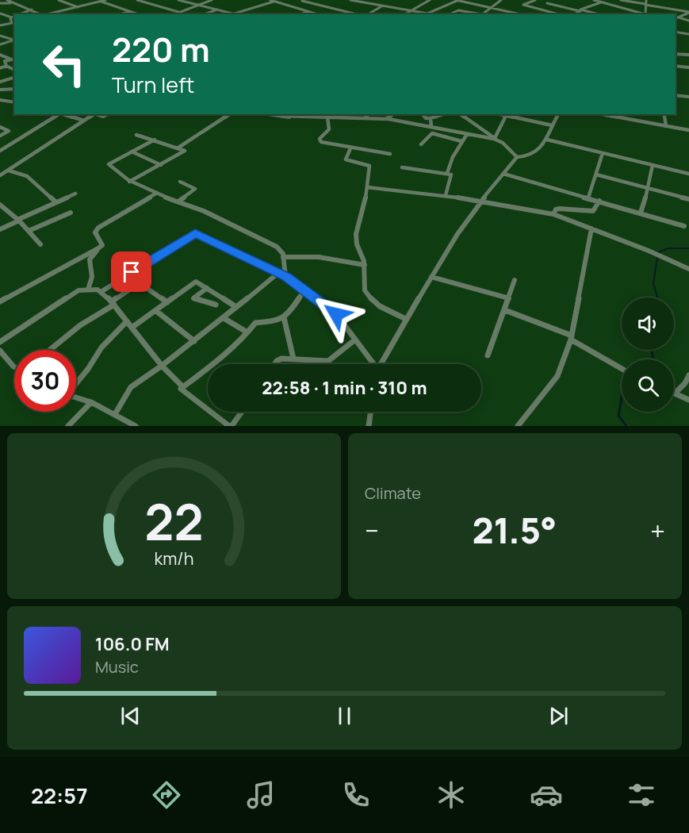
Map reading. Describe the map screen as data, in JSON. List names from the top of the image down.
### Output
{
  "page": {
    "turn": ["220 m", "Turn left"],
    "limit": "30",
    "trip": "22:58 · 1 min · 310 m",
    "tile": "Climate",
    "heat": ["−", "21.5°", "+"],
    "song": ["106.0 FM", "Music"],
    "tabs": "22:57",
    "gauge": ["22", "km/h"]
  }
}
